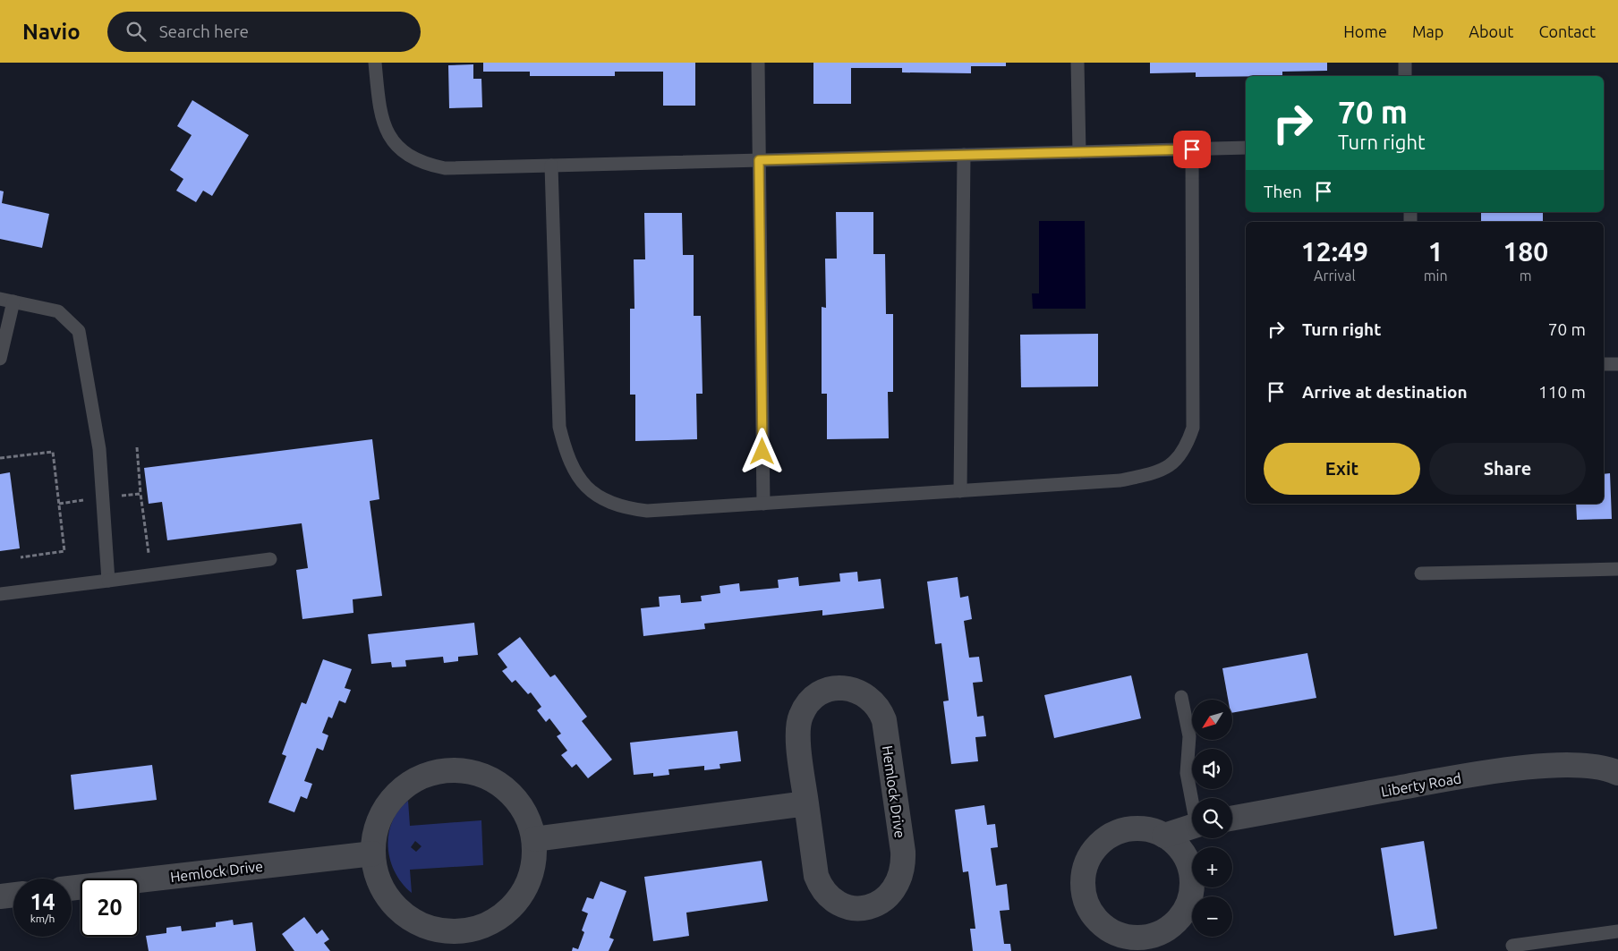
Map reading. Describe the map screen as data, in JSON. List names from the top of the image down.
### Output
{
  "streets": {
    "street": ["Liberty Road", "Hemlock Drive"]
  },
  "north": "bottom left",
  "page": {
    "header": "Navio",
    "search": "Search here",
    "nav": [
      "Home",
      "Map",
      "About",
      "Contact"
    ],
    "turn": ["70 m", "Turn right"],
    "then": "Then",
    "eta": [
      "12:49",
      "Arrival",
      "1",
      "min",
      "180",
      "m"
    ],
    "list": [
      {
        "name": "Turn right",
        "value": "70 m"
      },
      {
        "name": "Arrive at destination",
        "value": "110 m"
      }
    ],
    "buttons": ["Exit", "Share"],
    "map_buttons": ["+", "−"],
    "speed": "14 km/h",
    "limit": "20"
  }
}
